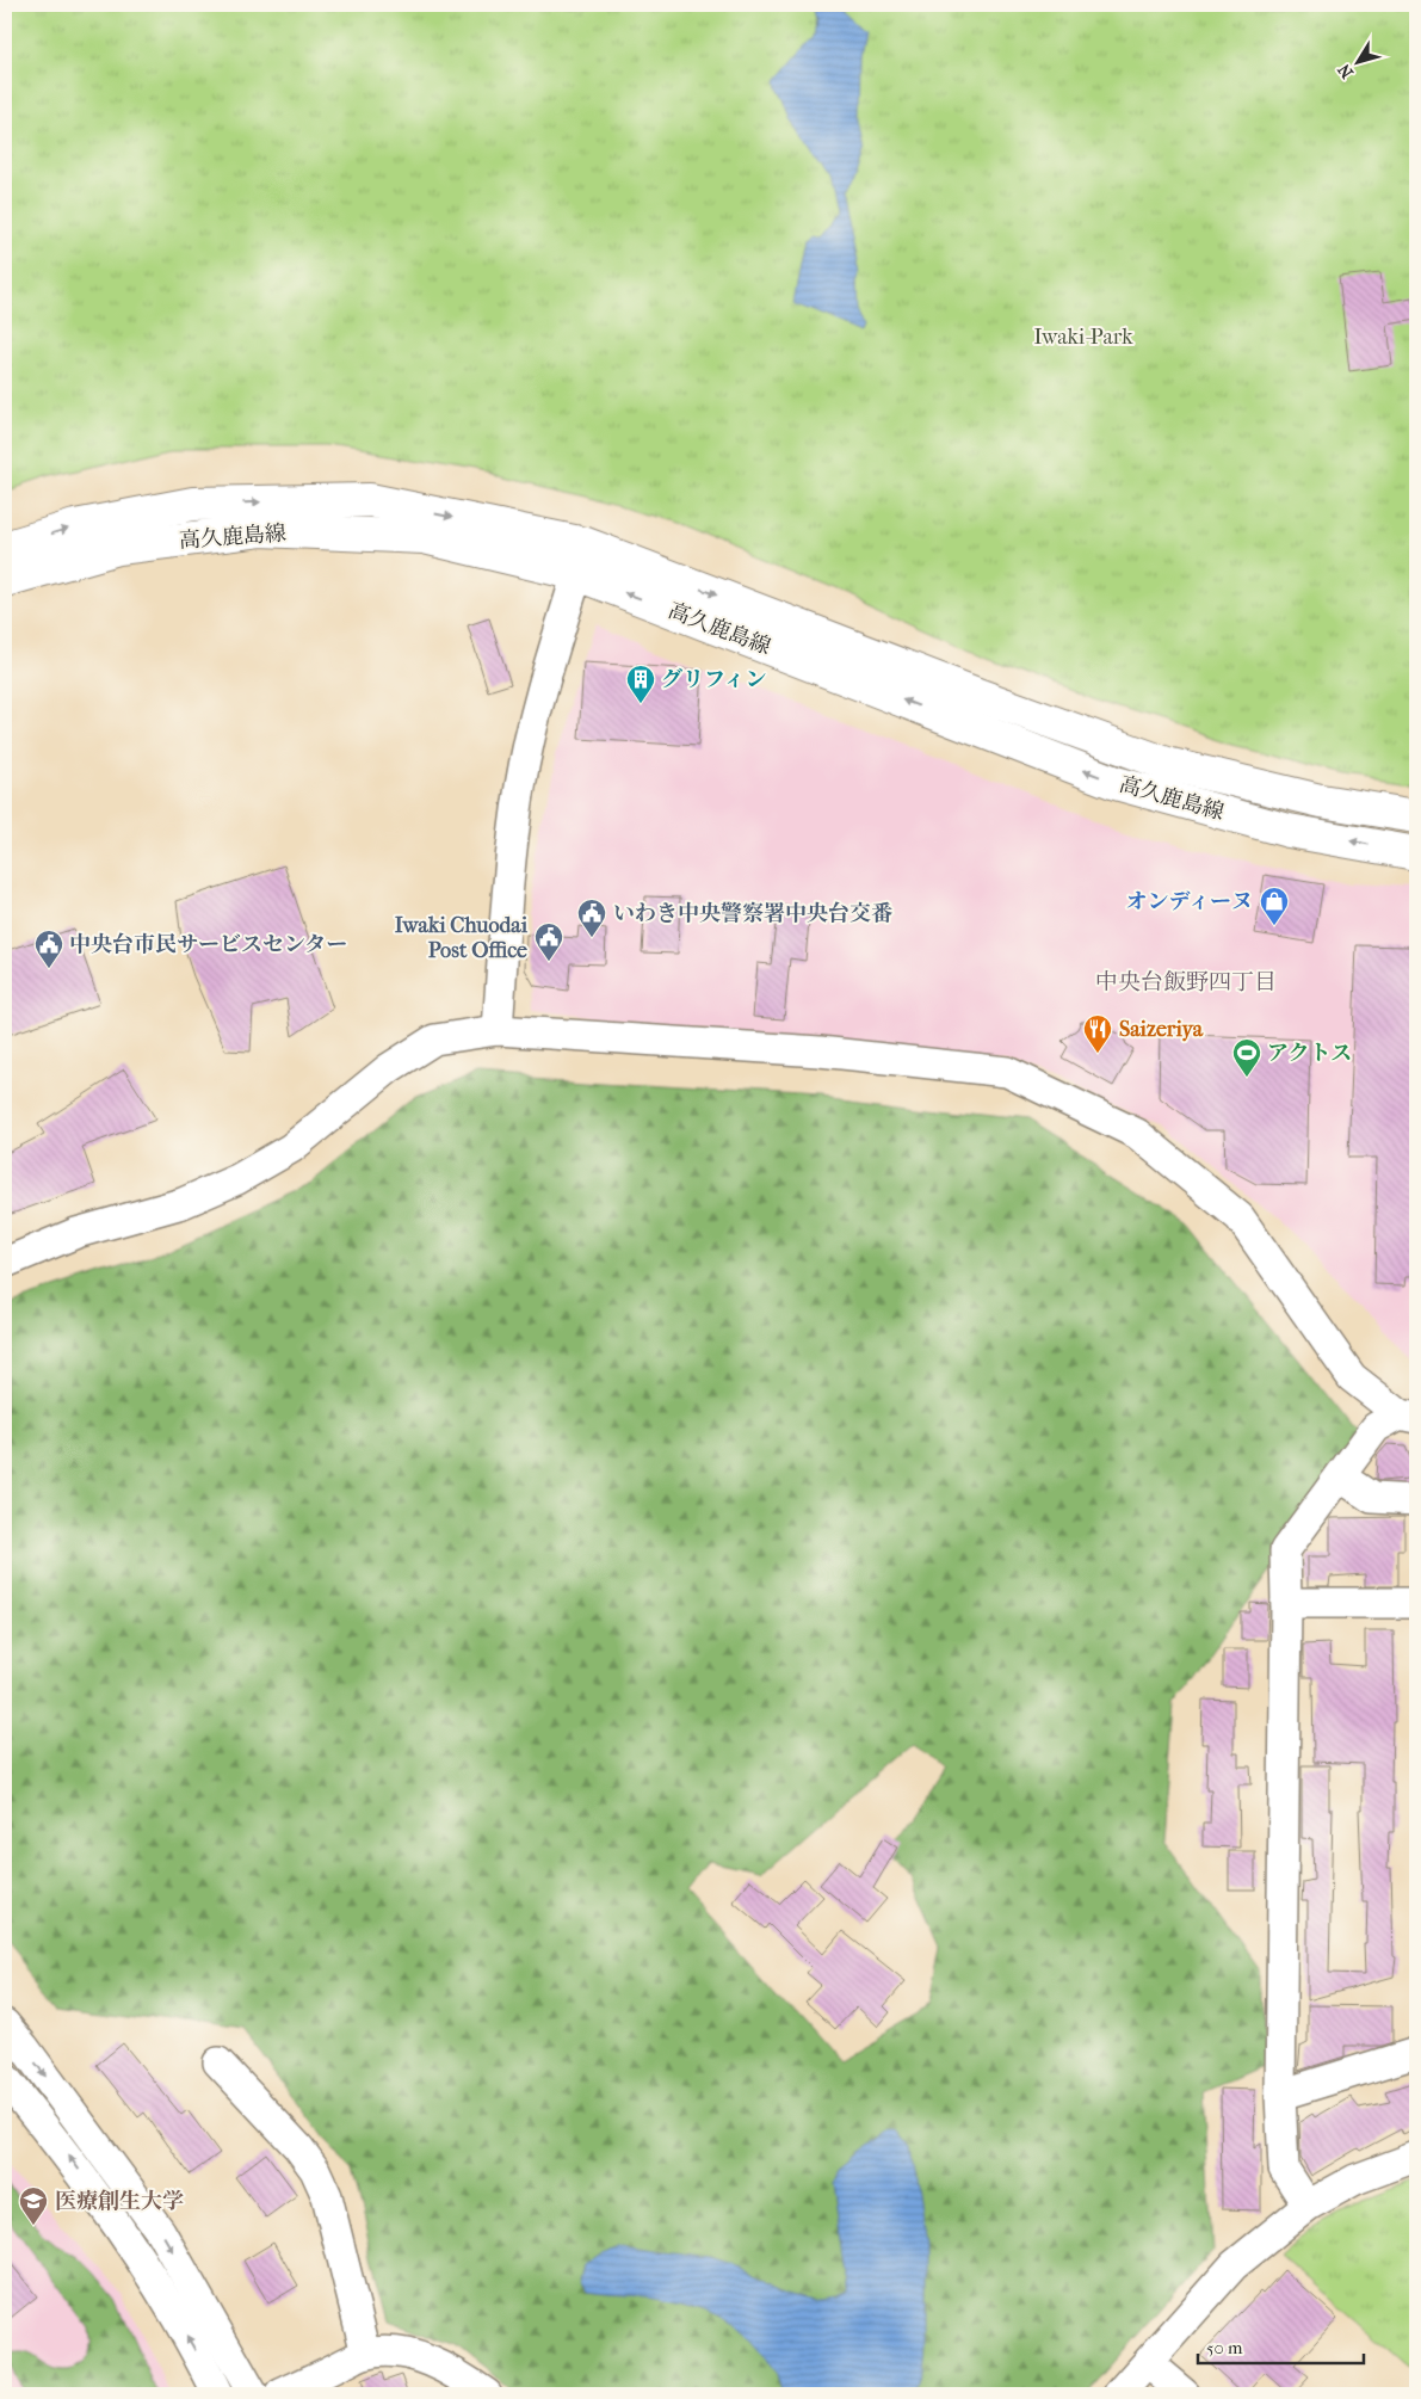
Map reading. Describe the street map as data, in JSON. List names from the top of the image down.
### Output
{
  "streets": {
    "main road": ["高久鹿島線"]
  },
  "districts": ["中央台飯野四丁目"],
  "parks": ["Iwaki-Park"],
  "places": {
    "building": ["グリフィン"],
    "shop": ["オンディーヌ"],
    "public building": ["いわき中央警察署中央台交番", "Iwaki Chuodai Post Office", "中央台市民サービスセンター"],
    "restaurant": ["Saizeriya"],
    "sports": ["アクトス"],
    "school or university": ["医療創生大学"]
  },
  "scale_bar": "50 m",
  "north": "bottom left"
}
